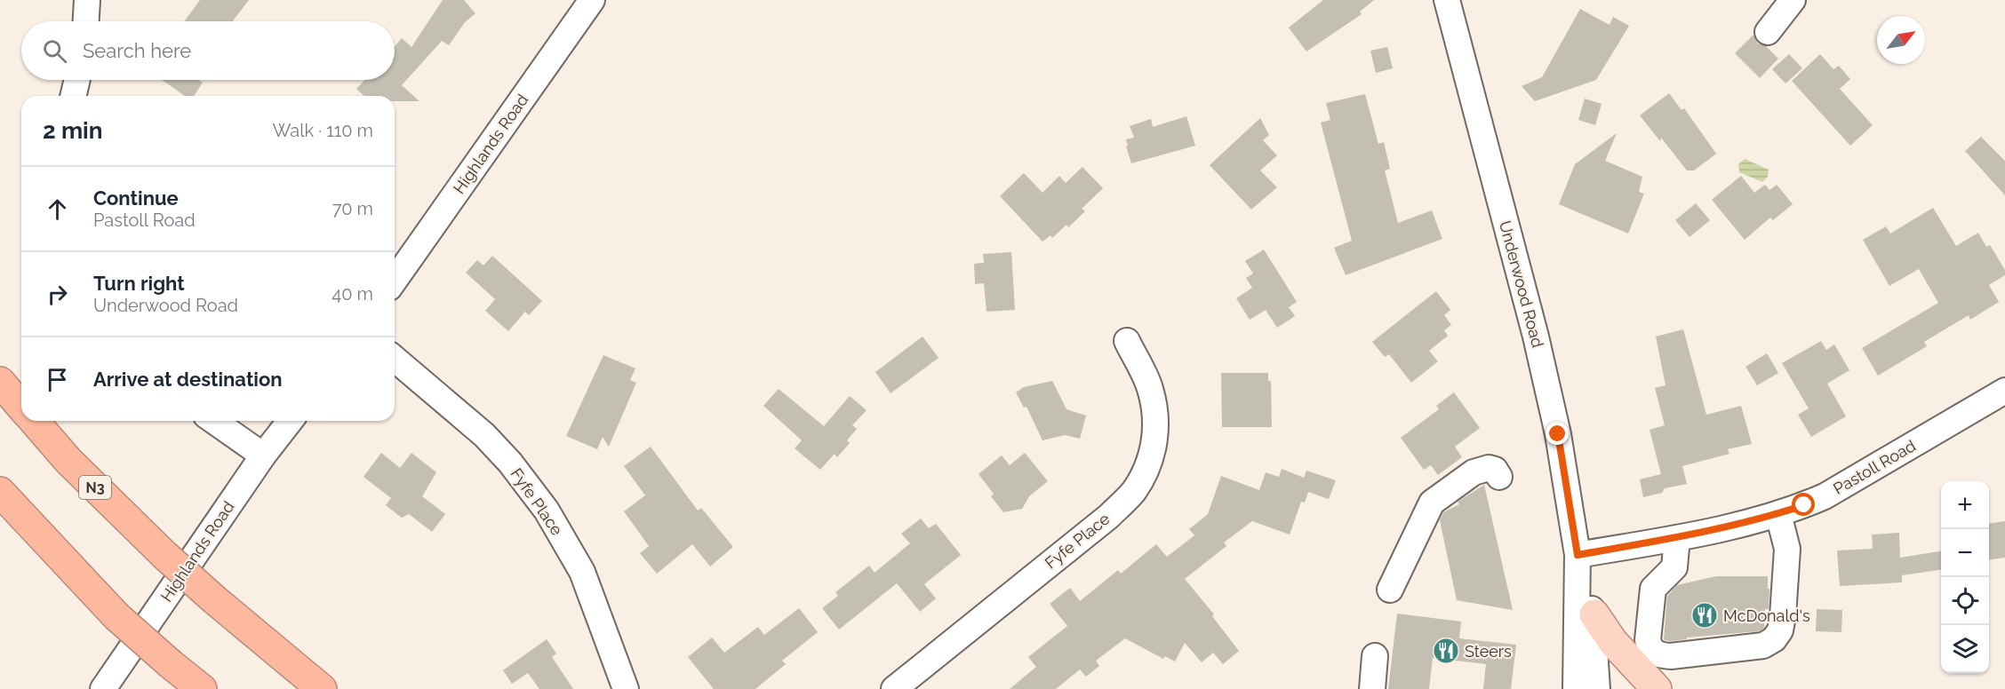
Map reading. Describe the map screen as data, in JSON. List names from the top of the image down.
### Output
{
  "streets": {
    "highway": ["N3"],
    "street": [
      "Highlands Road",
      "Underwood Road",
      "Pastoll Road",
      "Fyfe Place"
    ]
  },
  "crossings": [
    ["Underwood Road", "Pastoll Road"]
  ],
  "places": {
    "restaurant": ["McDonald's", "Steers"]
  },
  "north": "top right",
  "page": {
    "search": "Search here",
    "heading": ["2 min", "Walk · 110 m"],
    "list": [
      ["Continue", "Pastoll Road", "70 m"],
      ["Turn right", "Underwood Road", "40 m"],
      "Arrive at destination"
    ],
    "map_buttons": ["+", "−"]
  }
}
